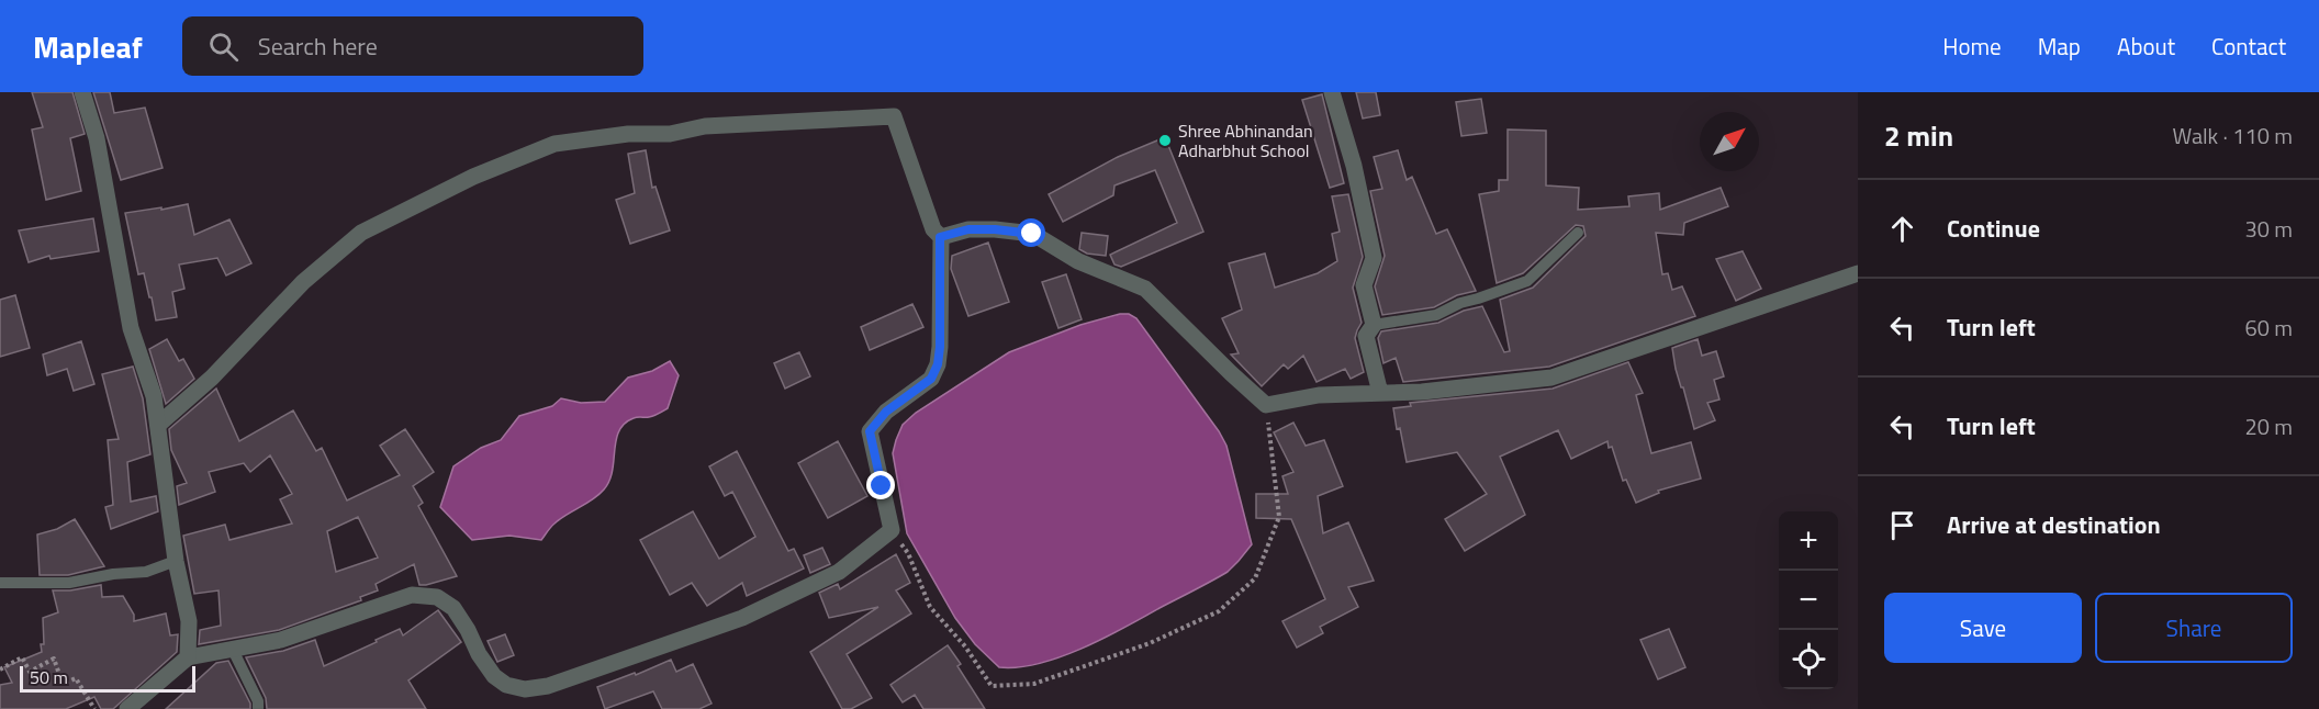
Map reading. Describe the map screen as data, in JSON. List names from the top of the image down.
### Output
{
  "places": ["Shree Abhinandan Adharbhut School"],
  "scale_bar": "50 m",
  "north": "top right",
  "page": {
    "header": "Mapleaf",
    "search": "Search here",
    "nav": [
      "Home",
      "Map",
      "About",
      "Contact"
    ],
    "heading": ["2 min", "Walk · 110 m"],
    "list": [
      ["Continue", "30 m"],
      ["Turn left", "60 m"],
      ["Turn left", "20 m"],
      "Arrive at destination"
    ],
    "map_buttons": ["+", "−"],
    "buttons": ["Save", "Share"],
    "scale": "50 m"
  }
}
